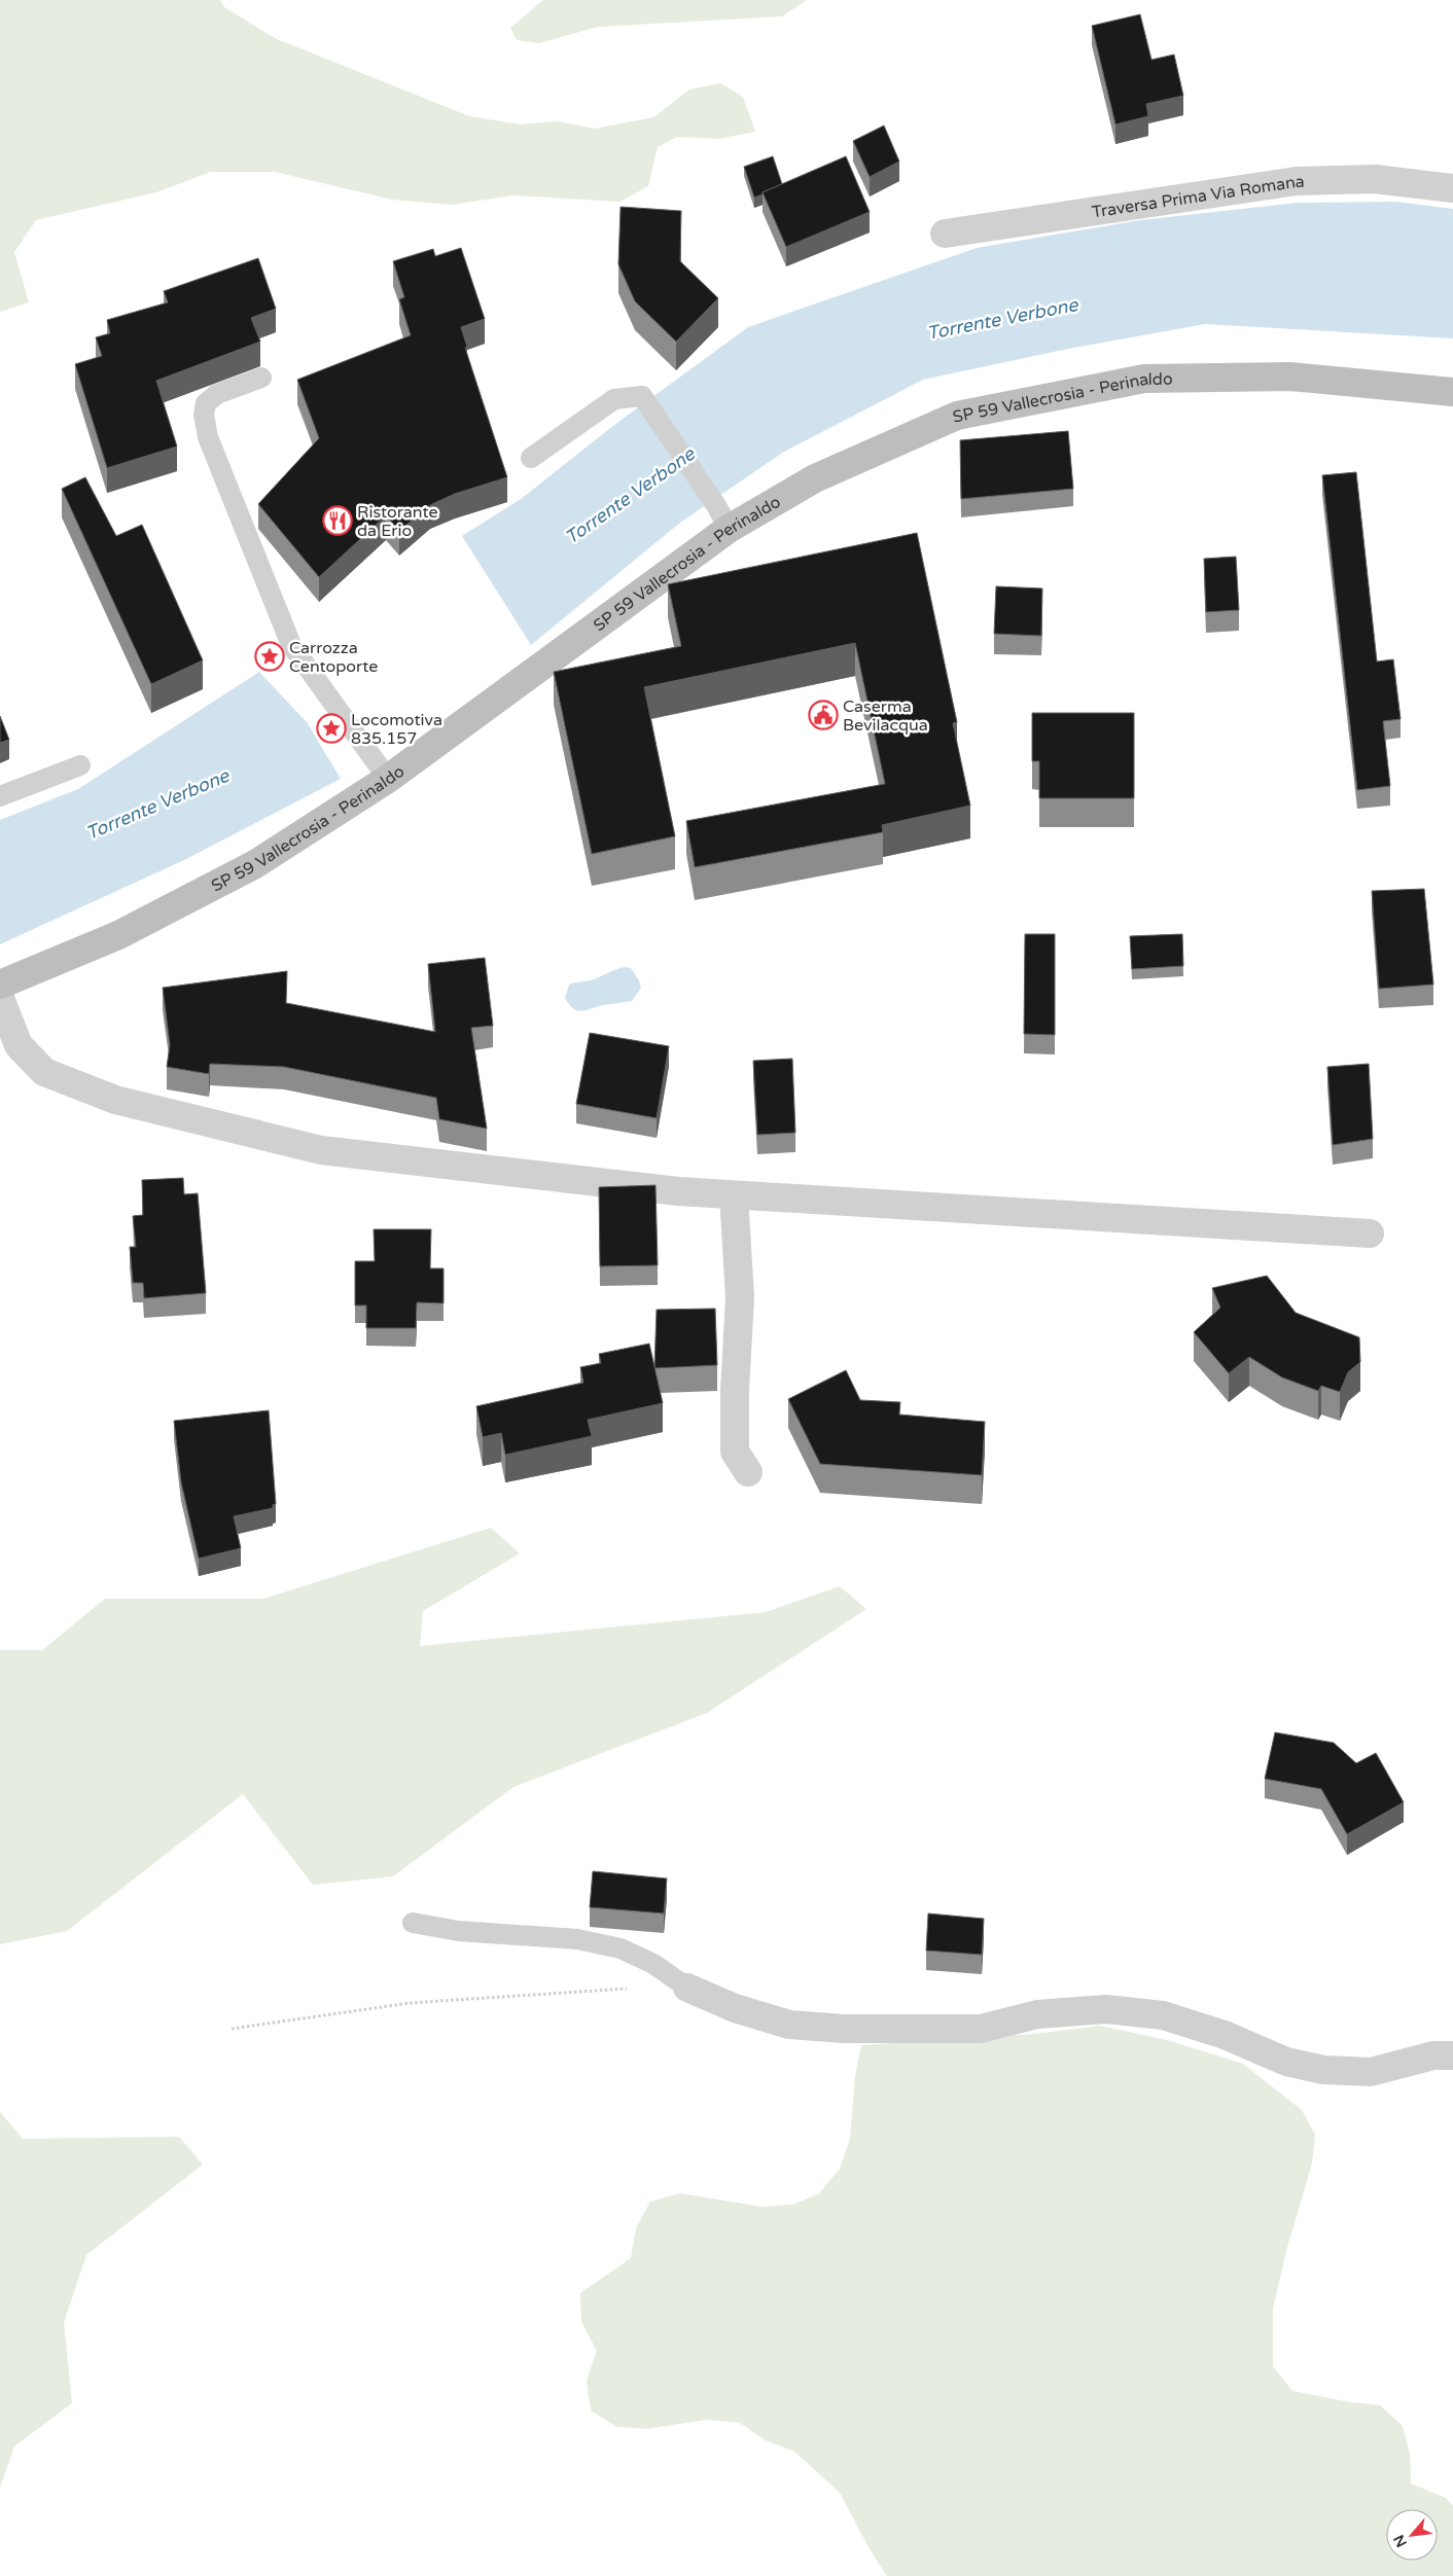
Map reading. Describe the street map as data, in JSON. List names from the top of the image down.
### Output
{
  "streets": {
    "main road": ["SP 59 Vallecrosia - Perinaldo"],
    "street": ["Traversa Prima Via Romana"]
  },
  "water": ["Torrente Verbone"],
  "places": {
    "restaurant": ["Ristorante da Erio"],
    "place": ["Carrozza Centoporte", "Locomotiva 835.157"],
    "public building": ["Caserma Bevilacqua"]
  },
  "north": "bottom left"
}
